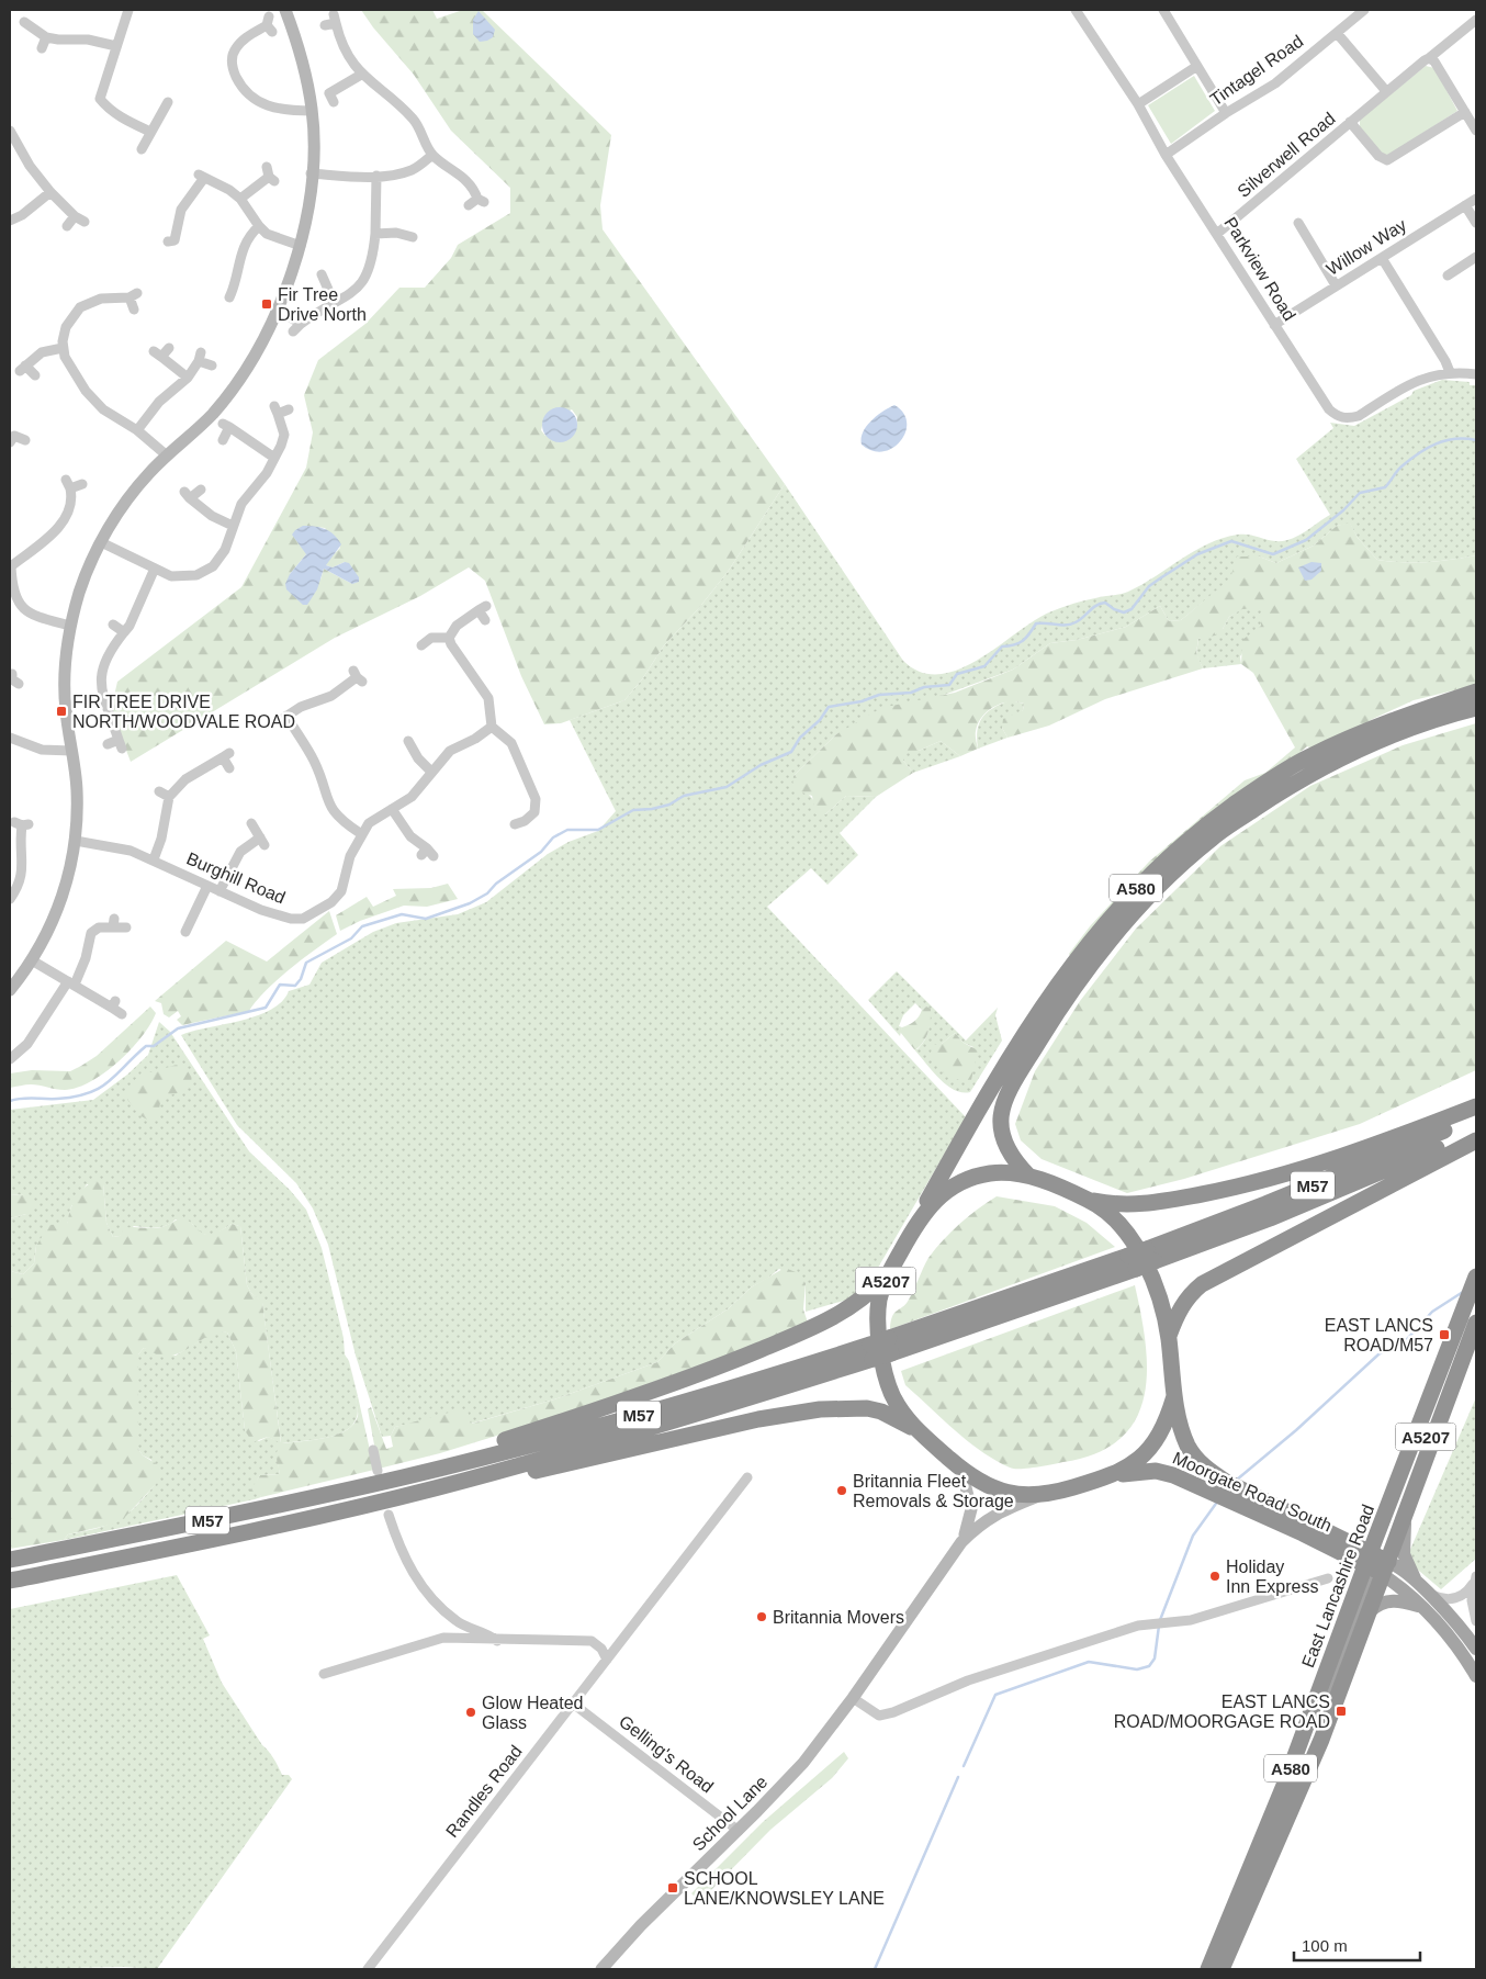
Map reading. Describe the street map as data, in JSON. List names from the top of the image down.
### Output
{
  "streets": {
    "highway": [
      "A580",
      "M57",
      "A5207",
      "Moorgate Road South",
      "East Lancashire Road"
    ],
    "street": [
      "Tintagel Road",
      "Silverwell Road",
      "Willow Way",
      "Parkview Road",
      "Burghill Road",
      "Gelling's Road",
      "Randles Road",
      "School Lane"
    ]
  },
  "crossings": [
    ["Tintagel Road", "Parkview Road"],
    ["Silverwell Road", "Parkview Road"],
    ["Willow Way", "Parkview Road"],
    ["A580", "A5207"],
    ["A5207", "Moorgate Road South"],
    ["A5207", "East Lancashire Road"],
    ["A5207", "School Lane"],
    ["Moorgate Road South", "East Lancashire Road"],
    ["Gelling's Road", "Randles Road"],
    ["Gelling's Road", "School Lane"]
  ],
  "places": {
    "transit": [
      "Fir Tree Drive North",
      "FIR TREE DRIVE NORTH/WOODVALE ROAD",
      "EAST LANCS ROAD/M57",
      "EAST LANCS ROAD/MOORGAGE ROAD",
      "SCHOOL LANE/KNOWSLEY LANE"
    ],
    "other": [
      "Britannia Fleet Removals & Storage",
      "Holiday Inn Express",
      "Britannia Movers",
      "Glow Heated Glass"
    ]
  },
  "scale_bar": "100 m"
}
